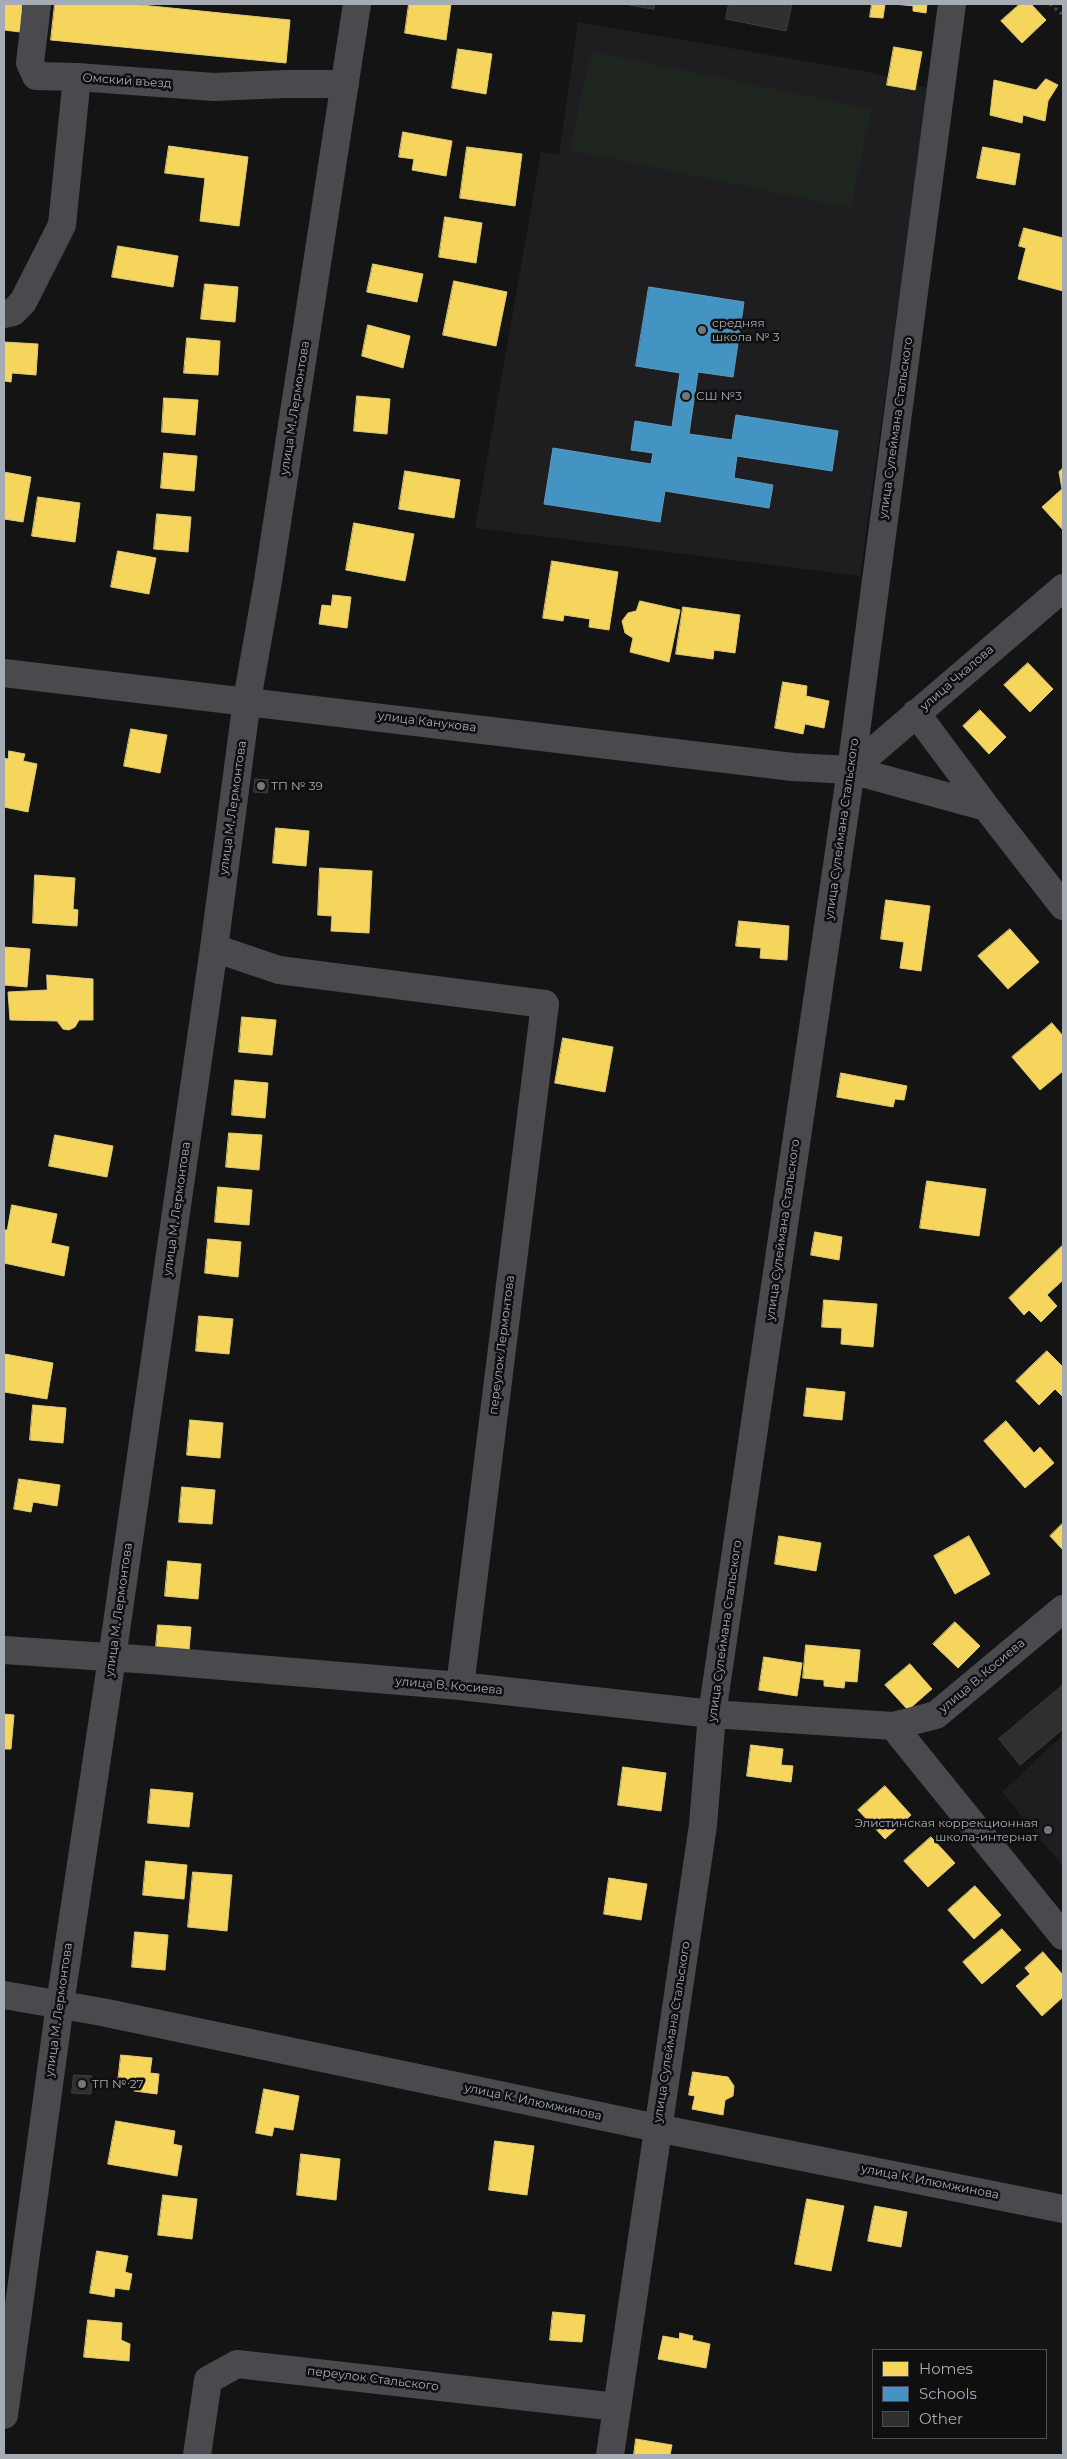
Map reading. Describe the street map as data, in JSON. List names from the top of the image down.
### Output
{
  "streets": {
    "street": [
      "Омский въезд",
      "улица М. Лермонтова",
      "улица Сулеймана Стальского",
      "улица Чкалова",
      "улица Канукова",
      "переулок Лермонтова",
      "улица В. Косиева",
      "улица К. Илюмжинова",
      "переулок Стальского"
    ]
  },
  "crossings": [
    ["Омский въезд", "улица М. Лермонтова"],
    ["улица М. Лермонтова", "улица Канукова"],
    ["улица М. Лермонтова", "переулок Лермонтова"],
    ["улица М. Лермонтова", "улица В. Косиева"],
    ["улица М. Лермонтова", "улица К. Илюмжинова"],
    ["улица Сулеймана Стальского", "улица Чкалова"],
    ["улица Сулеймана Стальского", "улица Канукова"],
    ["улица Сулеймана Стальского", "улица В. Косиева"],
    ["улица Сулеймана Стальского", "улица К. Илюмжинова"],
    ["улица Сулеймана Стальского", "переулок Стальского"],
    ["улица Чкалова", "улица Канукова"],
    ["переулок Лермонтова", "улица В. Косиева"]
  ],
  "places": [
    "средняя школа № 3",
    "СШ №3",
    "ТП № 39",
    "Элистинская коррекционная школа-интернат",
    "ТП № 27"
  ],
  "legend": ["Homes", "Schools", "Other"]
}
